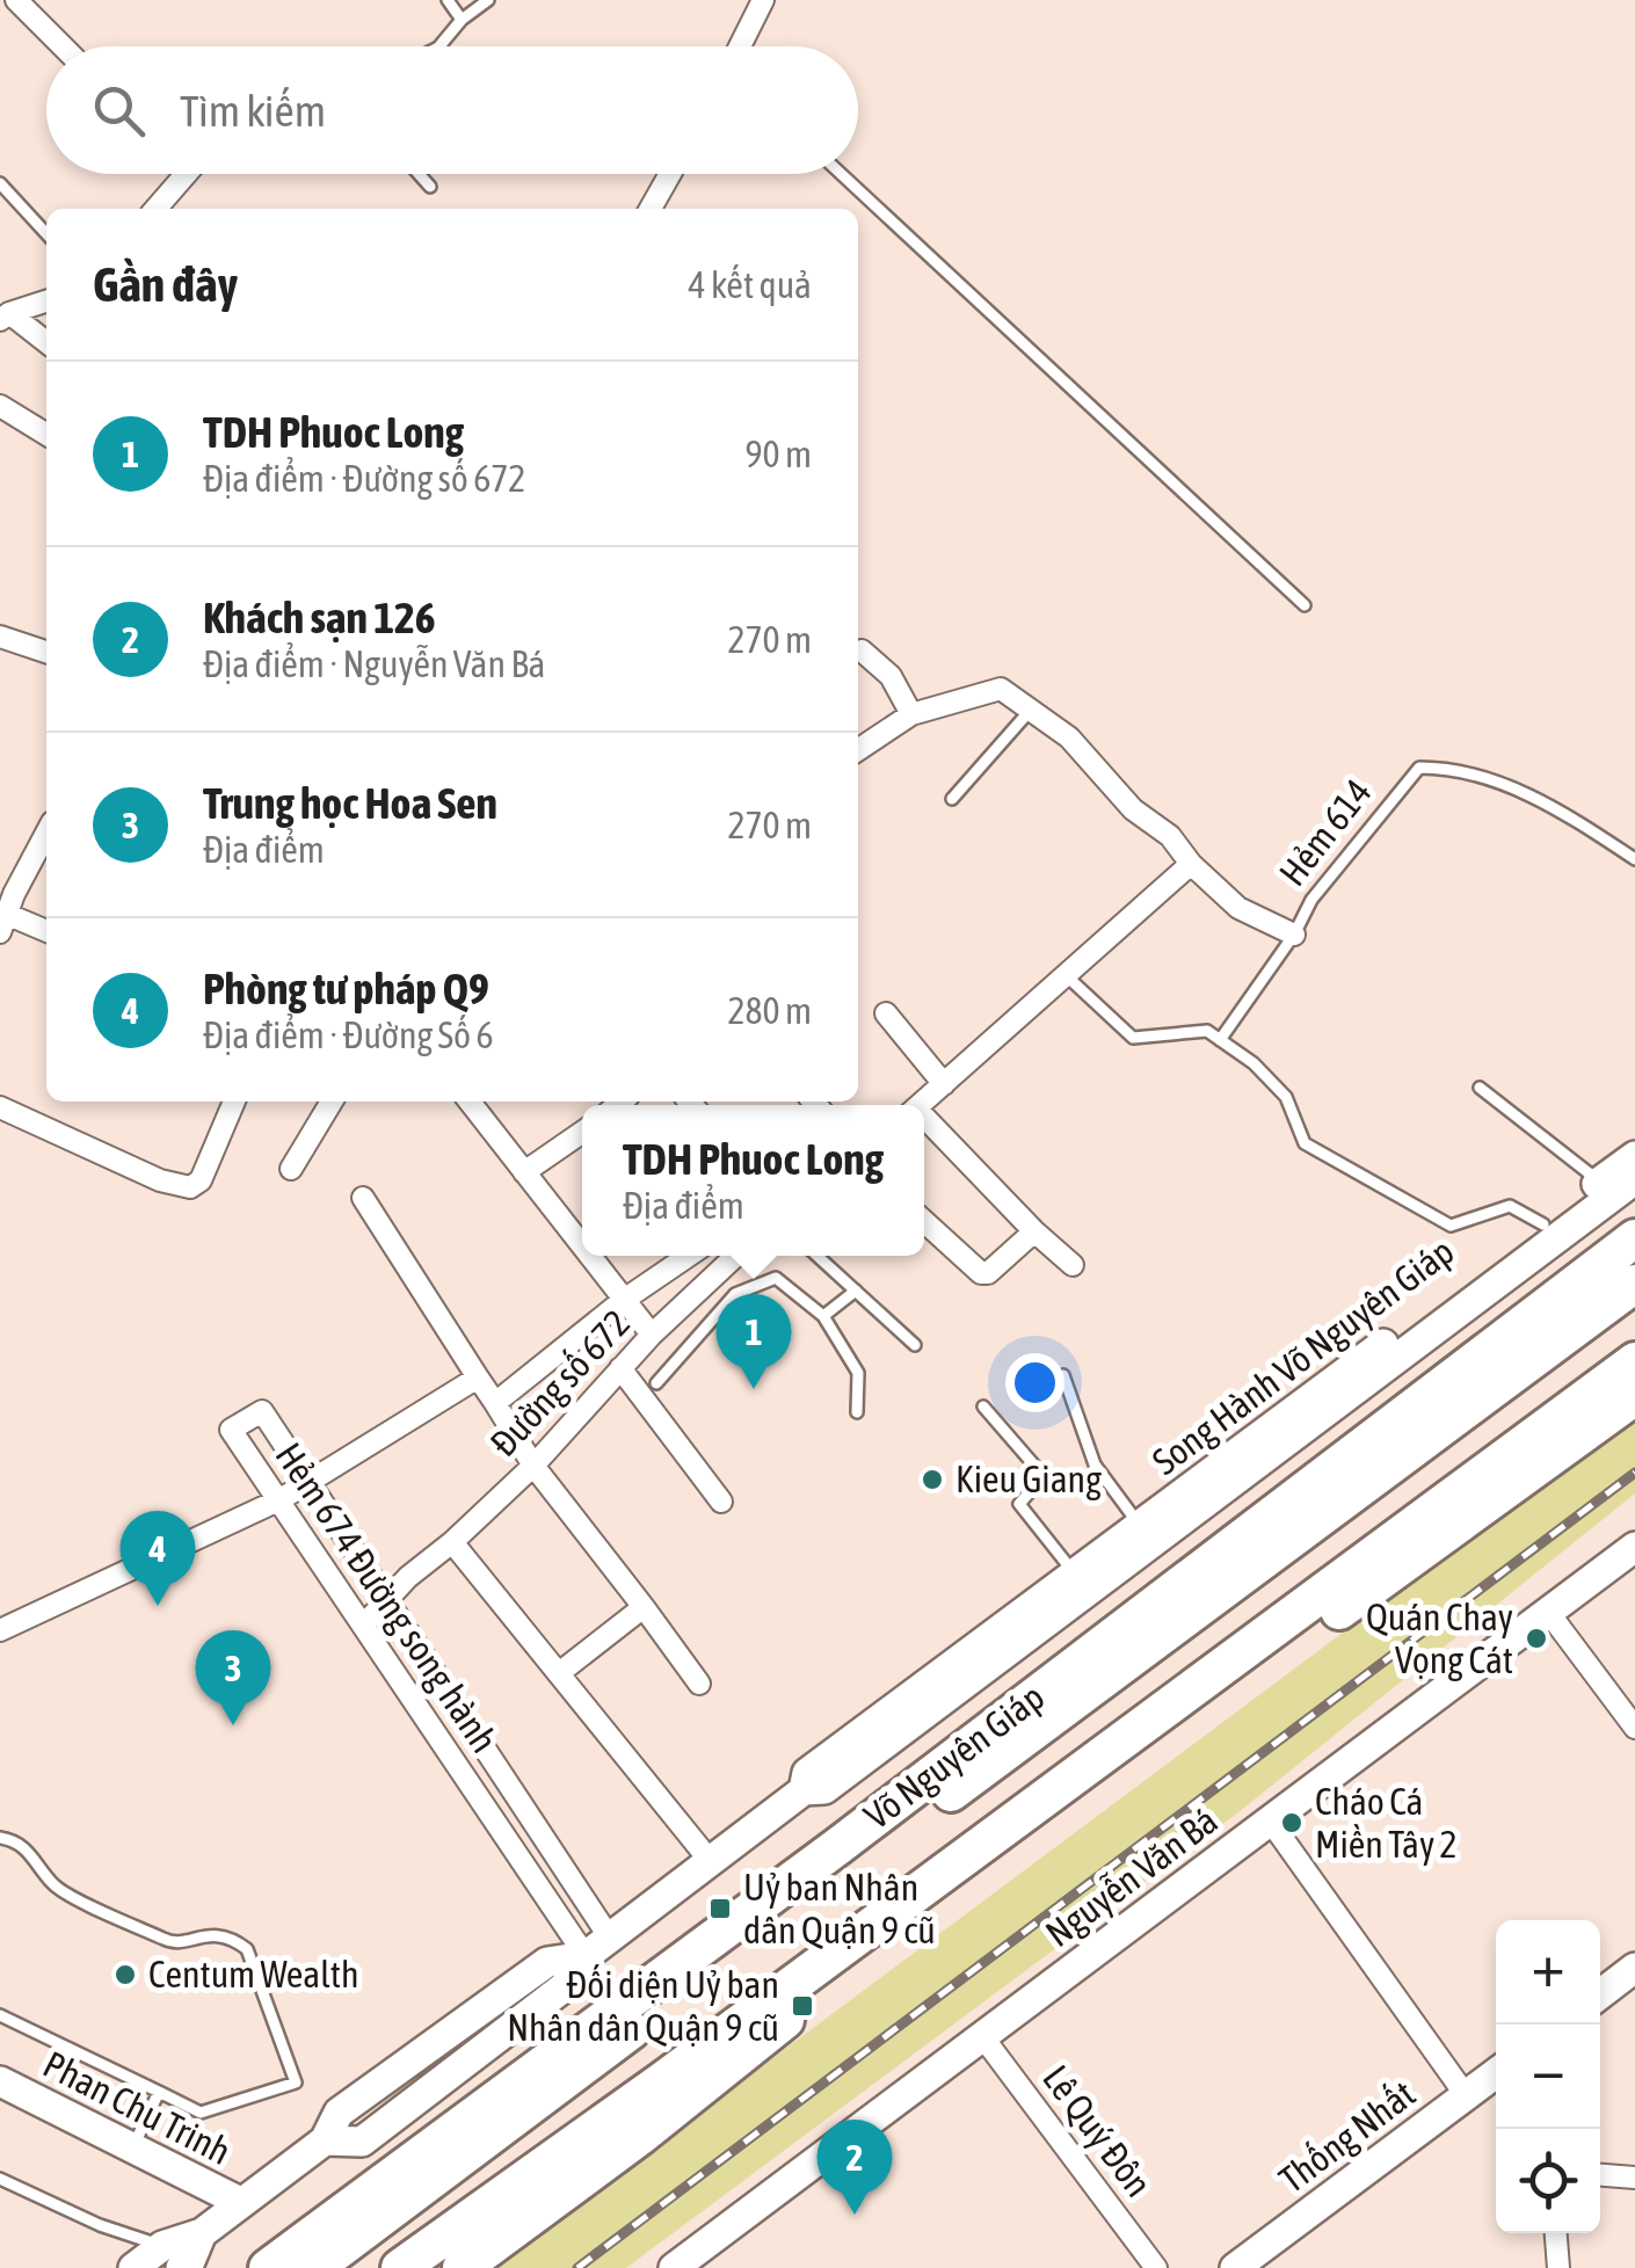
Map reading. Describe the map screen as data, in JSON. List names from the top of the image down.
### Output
{
  "streets": {
    "highway": ["Võ Nguyên Giáp"],
    "main road": [
      "Song Hành Võ Nguyên Giáp",
      "Nguyễn Văn Bá",
      "Phan Chu Trinh",
      "Thống Nhất"
    ],
    "street": [
      "Hẻm 614",
      "Đường số 672",
      "Hẻm 674 Đường song hành",
      "Lê Quý Đôn"
    ]
  },
  "crossings": [
    ["Song Hành Võ Nguyên Giáp", "Hẻm 674 Đường song hành"],
    ["Đường số 672", "Hẻm 674 Đường song hành"],
    ["Nguyễn Văn Bá", "Lê Quý Đôn"]
  ],
  "places": {
    "other": [
      "Kieu Giang",
      "Quán Chay Vọng Cát",
      "Cháo Cá Miền Tây 2",
      "Centum Wealth"
    ],
    "transit": ["Uỷ ban Nhân dân Quận 9 cũ", "Đối diện Uỷ ban Nhân dân Quận 9 cũ"]
  },
  "page": {
    "search": "Tìm kiếm",
    "heading": ["Gần đây", "4 kết quả"],
    "list": [
      {
        "mark": "1",
        "name": "TDH Phuoc Long",
        "note": "Địa điểm · Đường số 672",
        "value": "90 m"
      },
      {
        "mark": "2",
        "name": "Khách sạn 126",
        "note": "Địa điểm · Nguyễn Văn Bá",
        "value": "270 m"
      },
      {
        "mark": "3",
        "name": "Trung học Hoa Sen",
        "note": "Địa điểm",
        "value": "270 m"
      },
      {
        "mark": "4",
        "name": "Phòng tư pháp Q9",
        "note": "Địa điểm · Đường Số 6",
        "value": "280 m"
      }
    ],
    "popup": ["TDH Phuoc Long", "Địa điểm"],
    "pins": [
      "1",
      "4",
      "3",
      "2"
    ],
    "map_buttons": ["+", "−"]
  }
}
